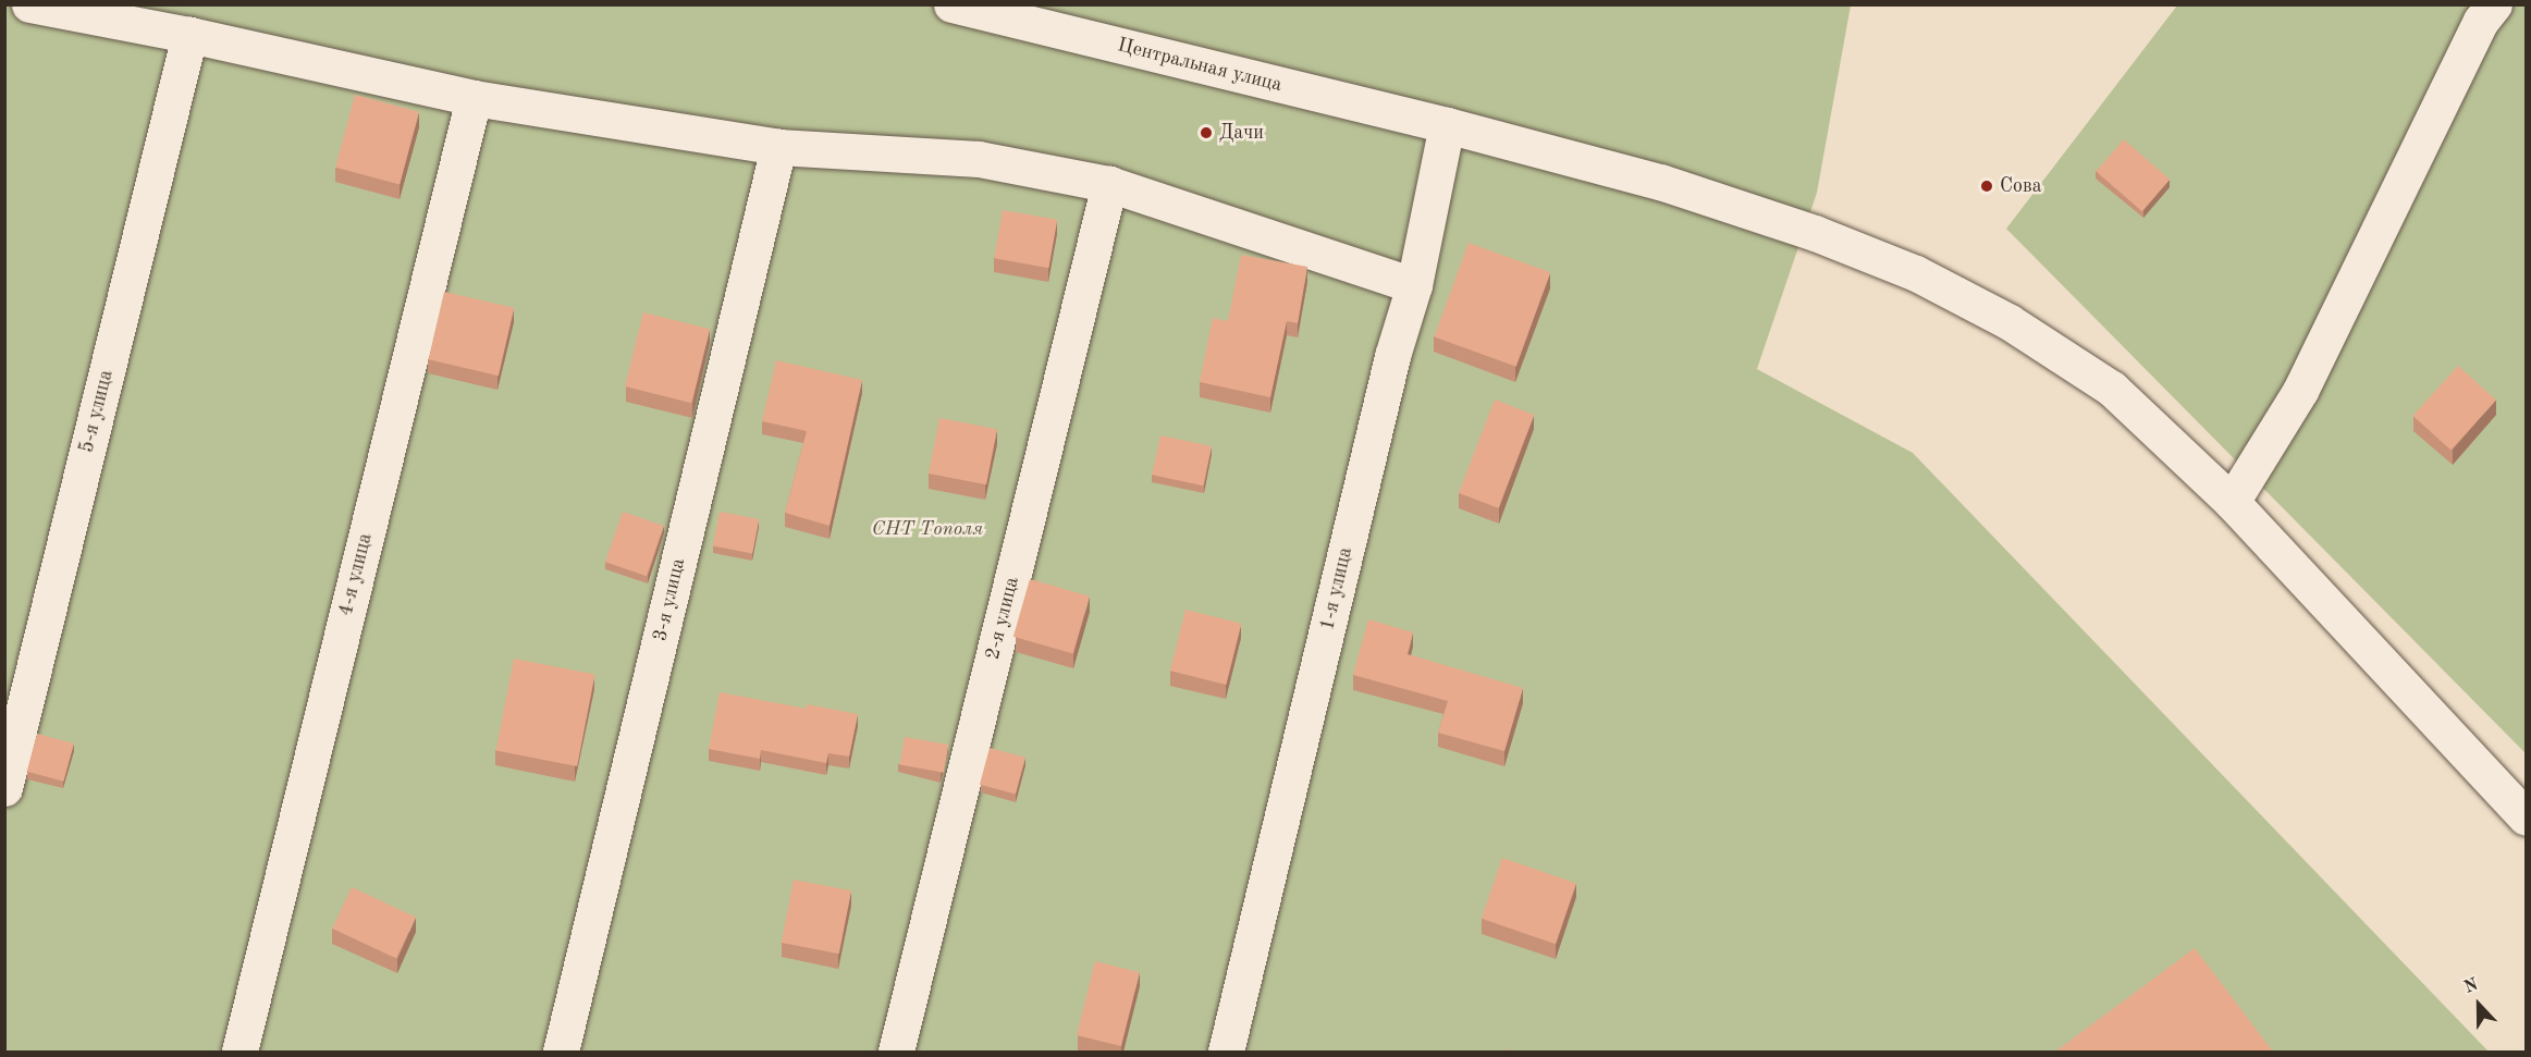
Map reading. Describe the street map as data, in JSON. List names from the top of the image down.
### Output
{
  "streets": {
    "street": [
      "Центральная улица",
      "5-я улица",
      "4-я улица",
      "1-я улица",
      "3-я улица",
      "2-я улица"
    ]
  },
  "crossings": [
    ["Центральная улица", "1-я улица"]
  ],
  "parks": ["СНТ Тополя"],
  "places": ["Дачи", "Сова"],
  "north": "top"
}
